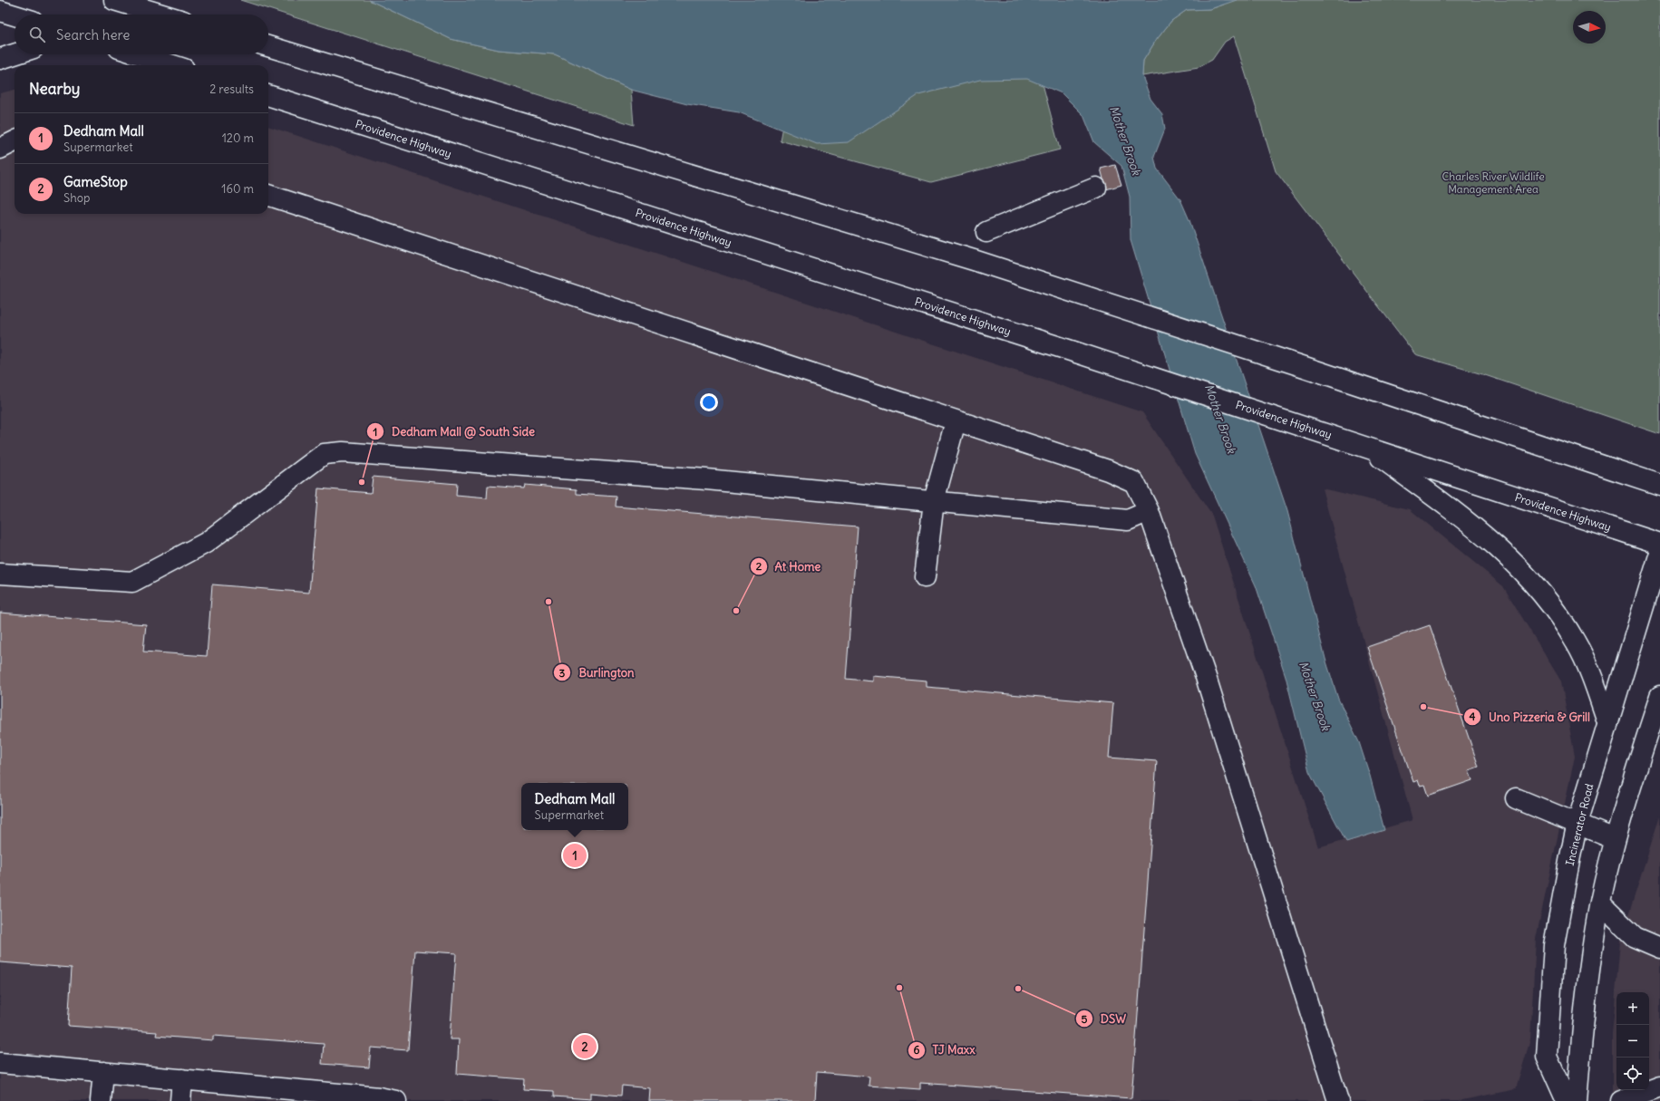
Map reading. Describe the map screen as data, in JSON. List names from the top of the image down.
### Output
{
  "streets": {
    "main road": ["Providence Highway", "Incinerator Road"]
  },
  "water": ["Mother Brook"],
  "parks": ["Charles River Wildlife Management Area"],
  "places": [
    "Dedham Mall @ South Side",
    "Burlington",
    "At Home",
    "Uno Pizzeria & Grill",
    "TJ Maxx",
    "DSW"
  ],
  "north": "right",
  "page": {
    "search": "Search here",
    "heading": ["Nearby", "2 results"],
    "list": [
      {
        "mark": "1",
        "name": "Dedham Mall",
        "note": "Supermarket",
        "value": "120 m"
      },
      {
        "mark": "2",
        "name": "GameStop",
        "note": "Shop",
        "value": "160 m"
      }
    ],
    "popup": ["Dedham Mall", "Supermarket"],
    "pins": ["1", "2"],
    "map_buttons": ["+", "−"]
  }
}
